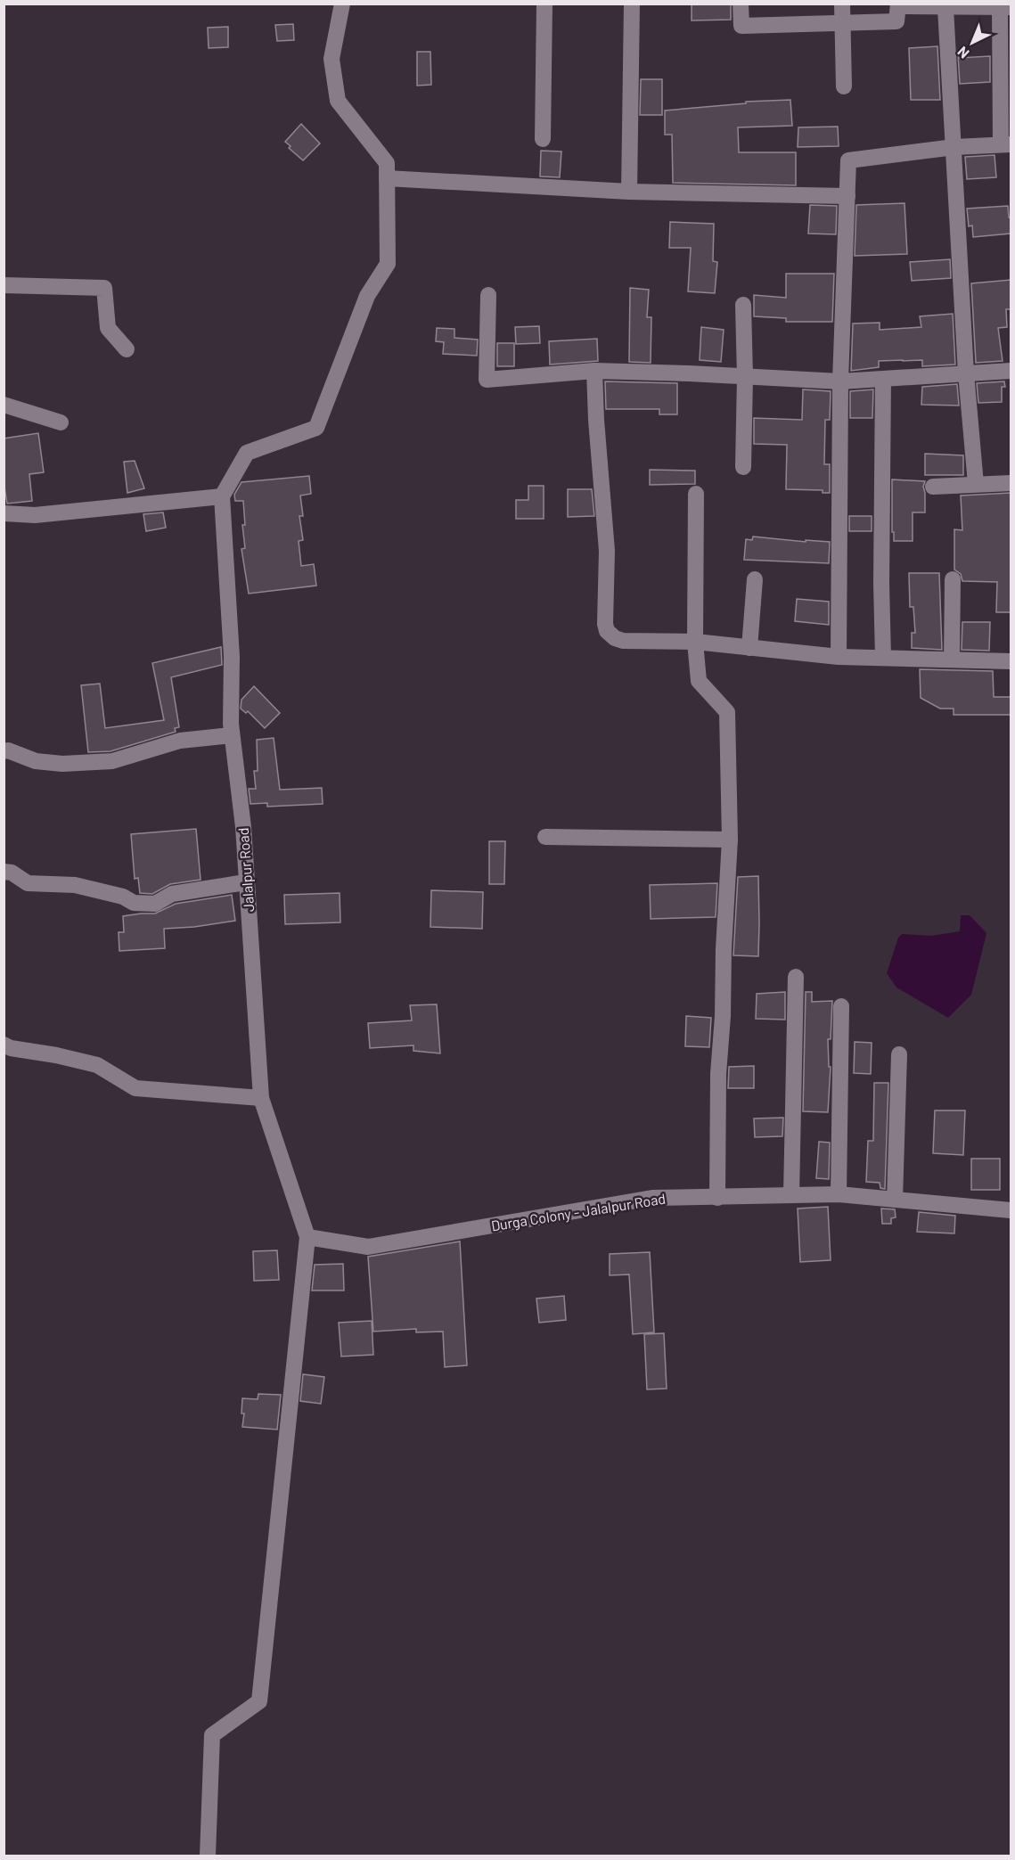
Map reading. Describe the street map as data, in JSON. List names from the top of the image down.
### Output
{
  "streets": {
    "street": ["Jalalpur Road", "Durga Colony - Jalalpur Road"]
  },
  "crossings": [
    ["Jalalpur Road", "Durga Colony - Jalalpur Road"]
  ],
  "north": "bottom left"
}
